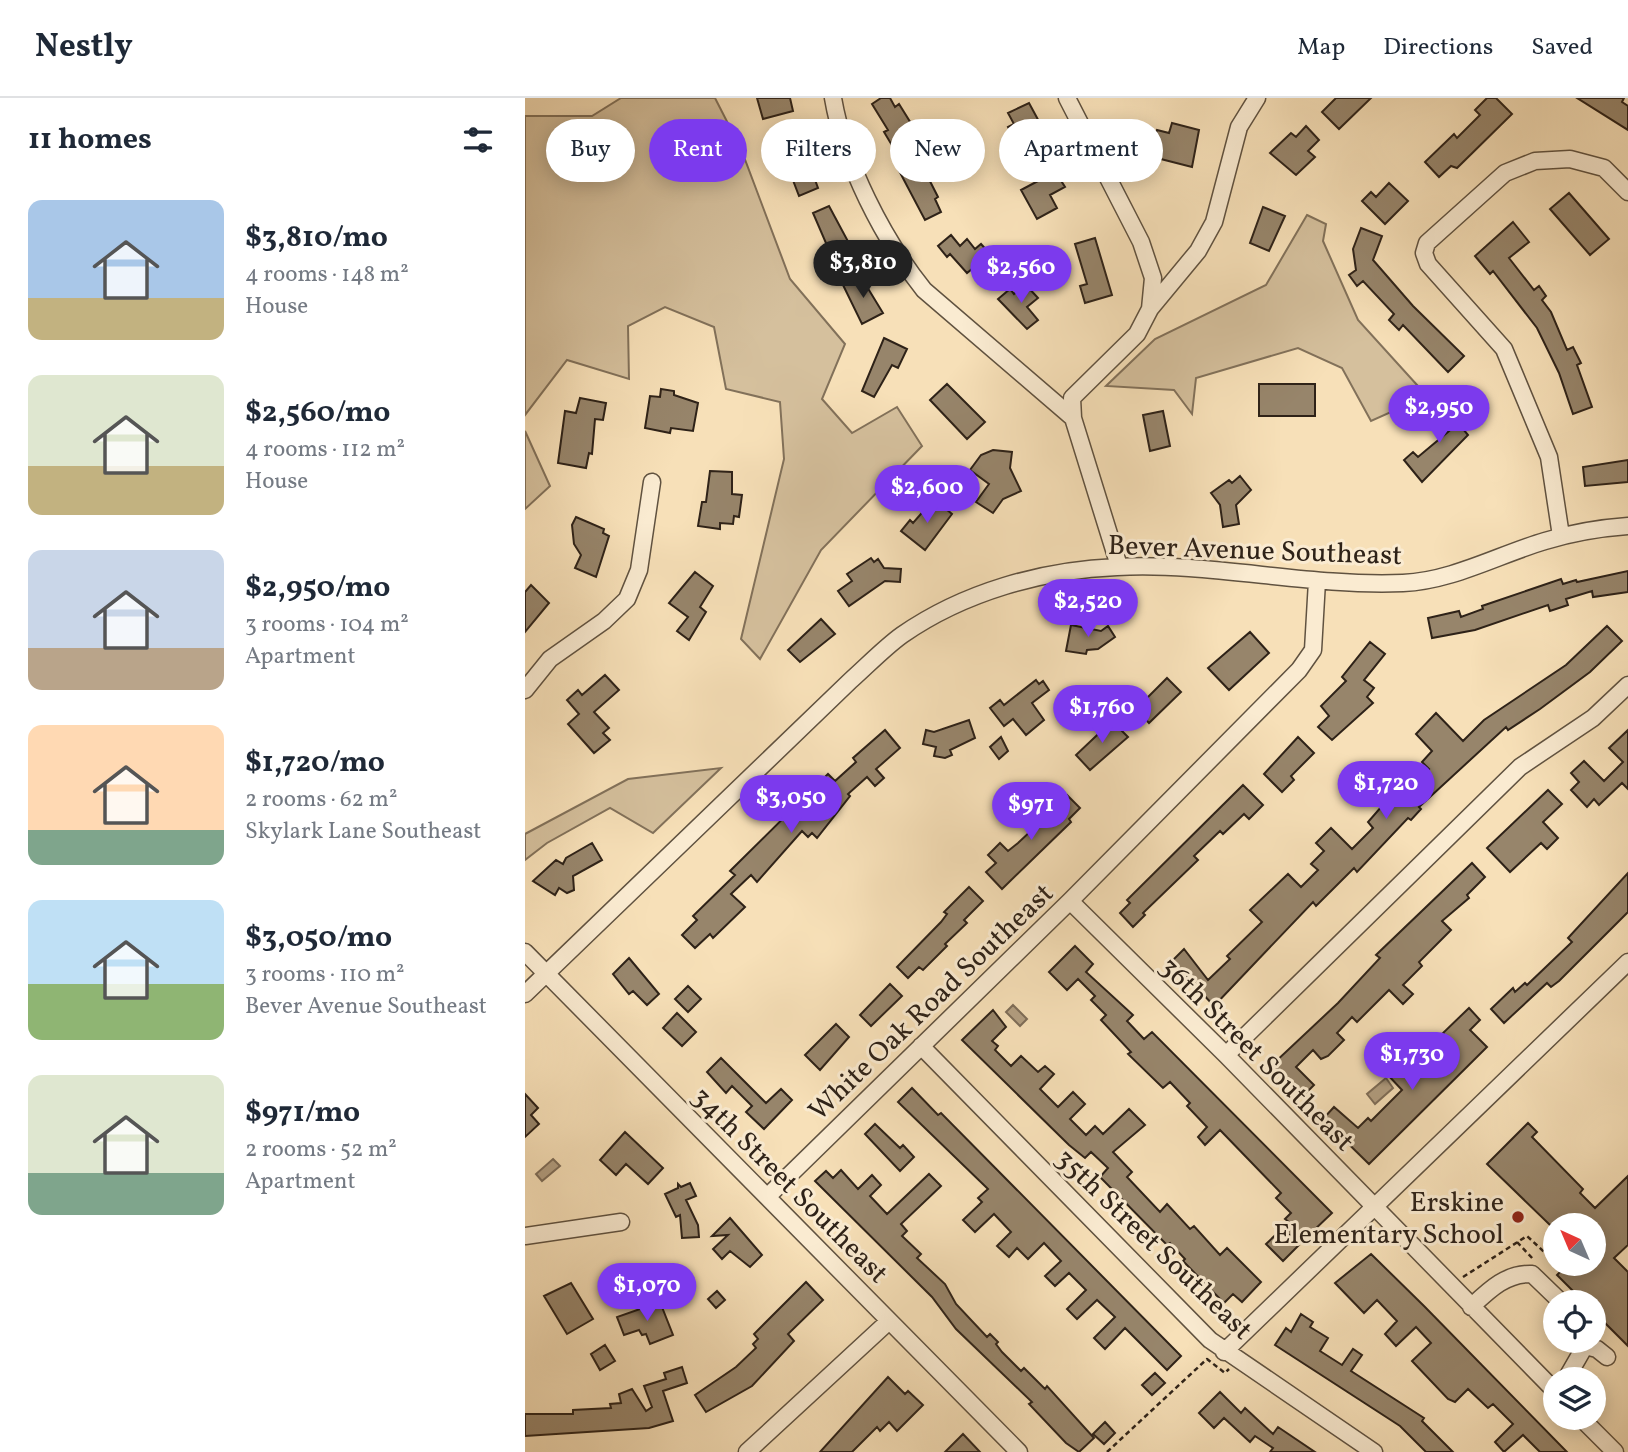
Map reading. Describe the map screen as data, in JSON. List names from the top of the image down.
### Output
{
  "streets": {
    "street": [
      "Bever Avenue Southeast",
      "White Oak Road Southeast",
      "36th Street Southeast",
      "34th Street Southeast",
      "35th Street Southeast"
    ]
  },
  "crossings": [
    ["Bever Avenue Southeast", "White Oak Road Southeast"],
    ["Bever Avenue Southeast", "34th Street Southeast"],
    ["White Oak Road Southeast", "36th Street Southeast"],
    ["White Oak Road Southeast", "34th Street Southeast"],
    ["White Oak Road Southeast", "35th Street Southeast"]
  ],
  "places": ["Erskine Elementary School"],
  "north": "top left",
  "page": {
    "header": "Nestly",
    "nav": ["Map", "Directions", "Saved"],
    "heading": "11 homes",
    "chip": [
      "Buy",
      "Rent",
      "Filters",
      "New",
      "Apartment"
    ],
    "list": [
      {
        "name": "$3,810/mo",
        "note": "4 rooms · 148 m² · House"
      },
      {
        "name": "$2,560/mo",
        "note": "4 rooms · 112 m² · House"
      },
      {
        "name": "$2,950/mo",
        "note": "3 rooms · 104 m² · Apartment"
      },
      {
        "name": "$1,720/mo",
        "note": "2 rooms · 62 m² · Skylark Lane Southeast"
      },
      {
        "name": "$3,050/mo",
        "note": "3 rooms · 110 m² · Bever Avenue Southeast"
      },
      {
        "name": "$971/mo",
        "note": "2 rooms · 52 m² · Apartment"
      }
    ],
    "price": [
      "$3,810",
      "$2,560",
      "$2,950",
      "$2,600",
      "$2,520",
      "$1,760",
      "$1,720",
      "$3,050",
      "$971",
      "$1,730",
      "$1,070"
    ]
  }
}
